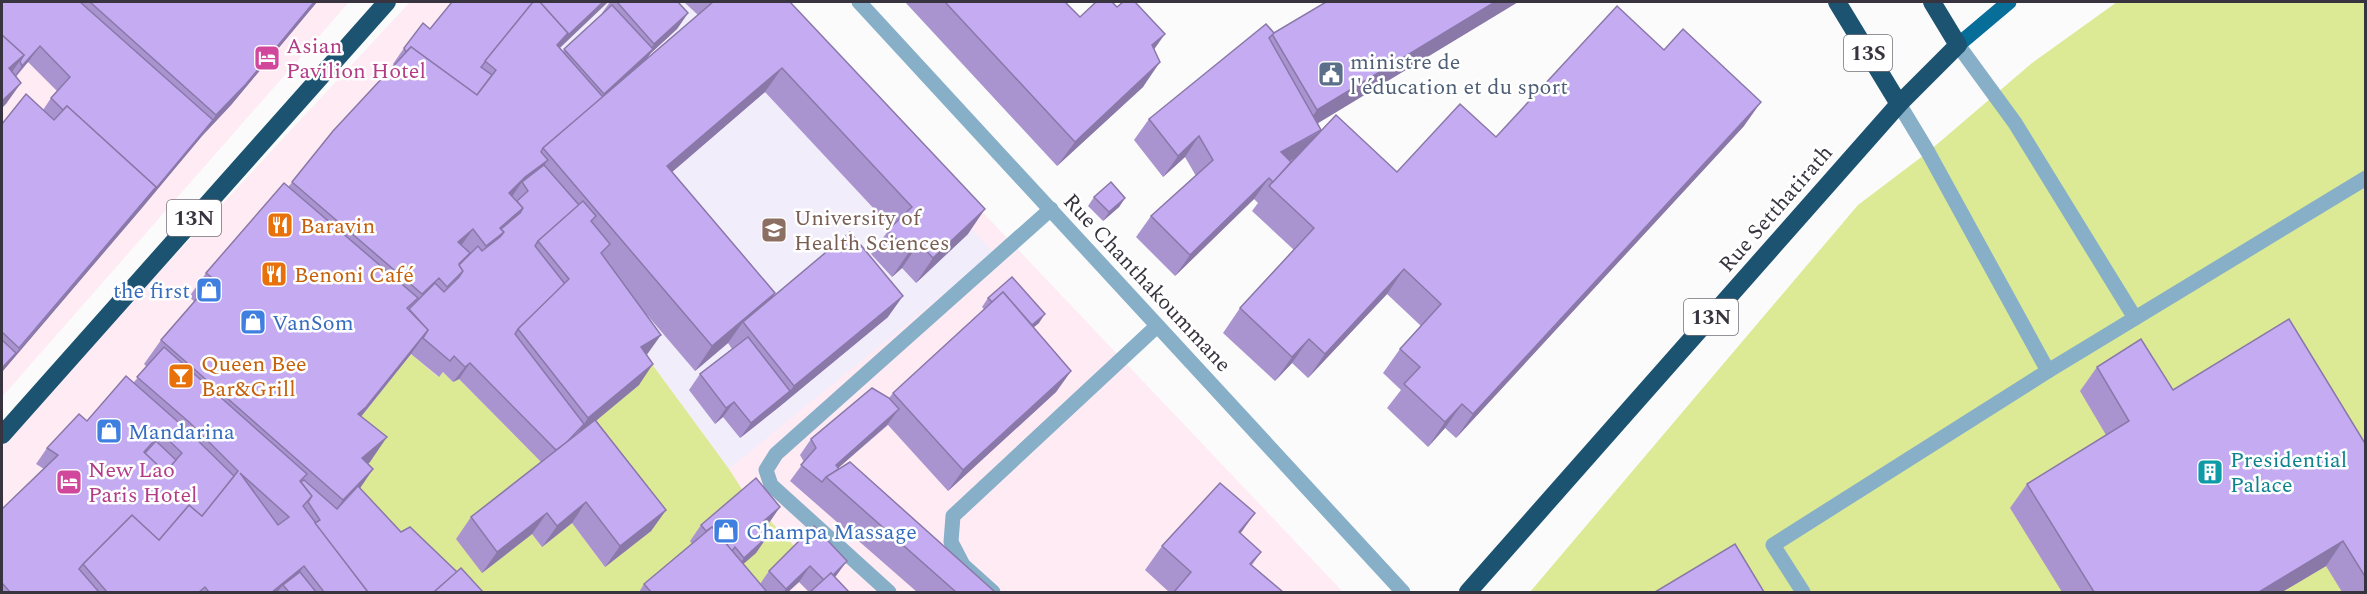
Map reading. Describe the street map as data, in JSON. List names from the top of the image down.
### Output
{
  "streets": {
    "highway": ["13S", "Rue Setthatirath", "13N"],
    "street": ["Rue Chanthakoummane"]
  },
  "crossings": [
    ["13S", "Rue Setthatirath"]
  ],
  "places": {
    "hotel": ["Asian Pavilion Hotel", "New Lao Paris Hotel"],
    "public building": ["ministre de l'éducation et du sport"],
    "restaurant": ["Baravin", "Benoni Café"],
    "school or university": ["University of Health Sciences"],
    "shop": [
      "the first",
      "VanSom",
      "Mandarina",
      "Champa Massage"
    ],
    "bar": ["Queen Bee Bar&Grill"],
    "building": ["Presidential Palace"]
  }
}
